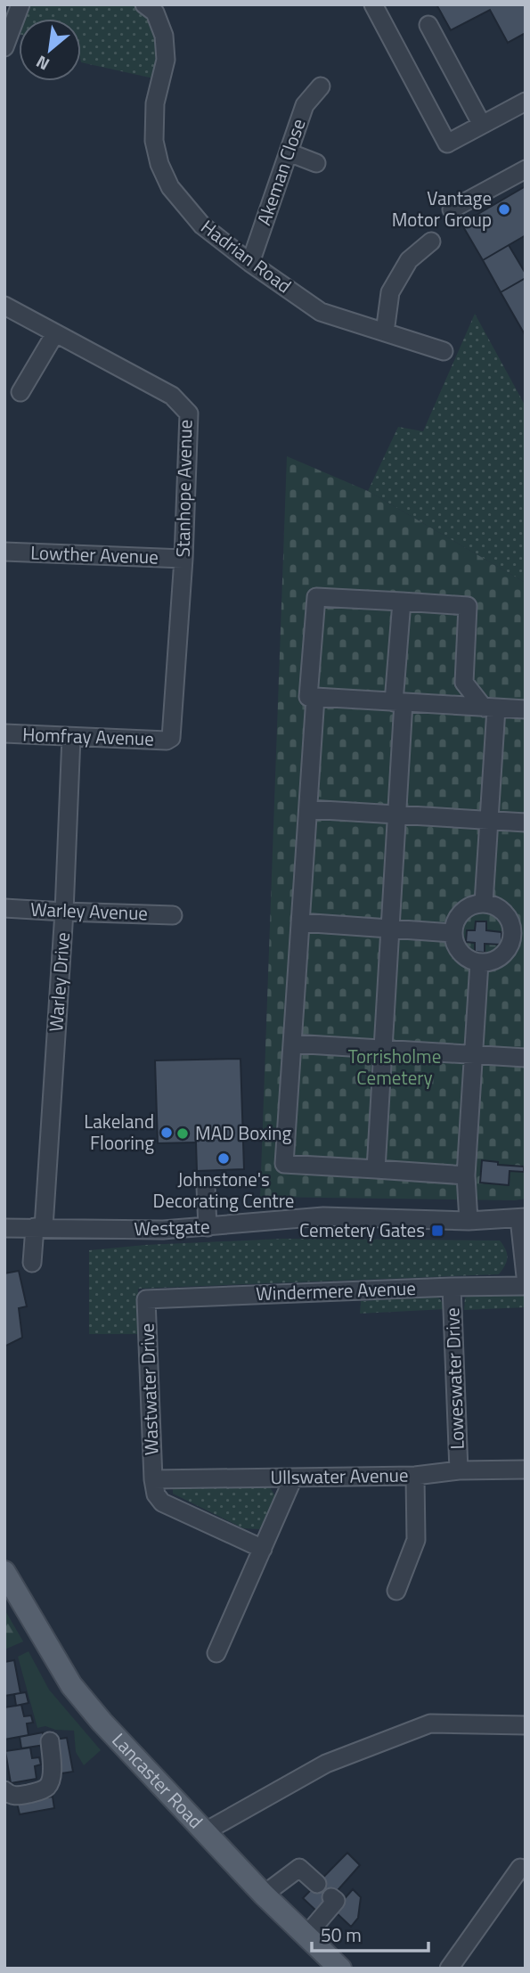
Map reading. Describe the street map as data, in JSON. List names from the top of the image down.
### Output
{
  "streets": {
    "main road": ["Lancaster Road"],
    "street": [
      "Akeman Close",
      "Hadrian Road",
      "Stanhope Avenue",
      "Lowther Avenue",
      "Homfray Avenue",
      "Warley Avenue",
      "Warley Drive",
      "Westgate",
      "Windermere Avenue",
      "Loweswater Drive",
      "Wastwater Drive",
      "Ullswater Avenue"
    ]
  },
  "crossings": [
    ["Akeman Close", "Hadrian Road"],
    ["Stanhope Avenue", "Lowther Avenue"],
    ["Stanhope Avenue", "Homfray Avenue"],
    ["Homfray Avenue", "Warley Drive"],
    ["Warley Avenue", "Warley Drive"],
    ["Warley Drive", "Westgate"],
    ["Windermere Avenue", "Loweswater Drive"],
    ["Windermere Avenue", "Wastwater Drive"],
    ["Loweswater Drive", "Ullswater Avenue"],
    ["Wastwater Drive", "Ullswater Avenue"]
  ],
  "parks": ["Torrisholme Cemetery"],
  "places": {
    "other": [
      "Vantage Motor Group",
      "Lakeland Flooring",
      "MAD Boxing",
      "Johnstone's Decorating Centre"
    ],
    "transit": ["Cemetery Gates"]
  },
  "scale_bar": "50 m",
  "north": "bottom left"
}
